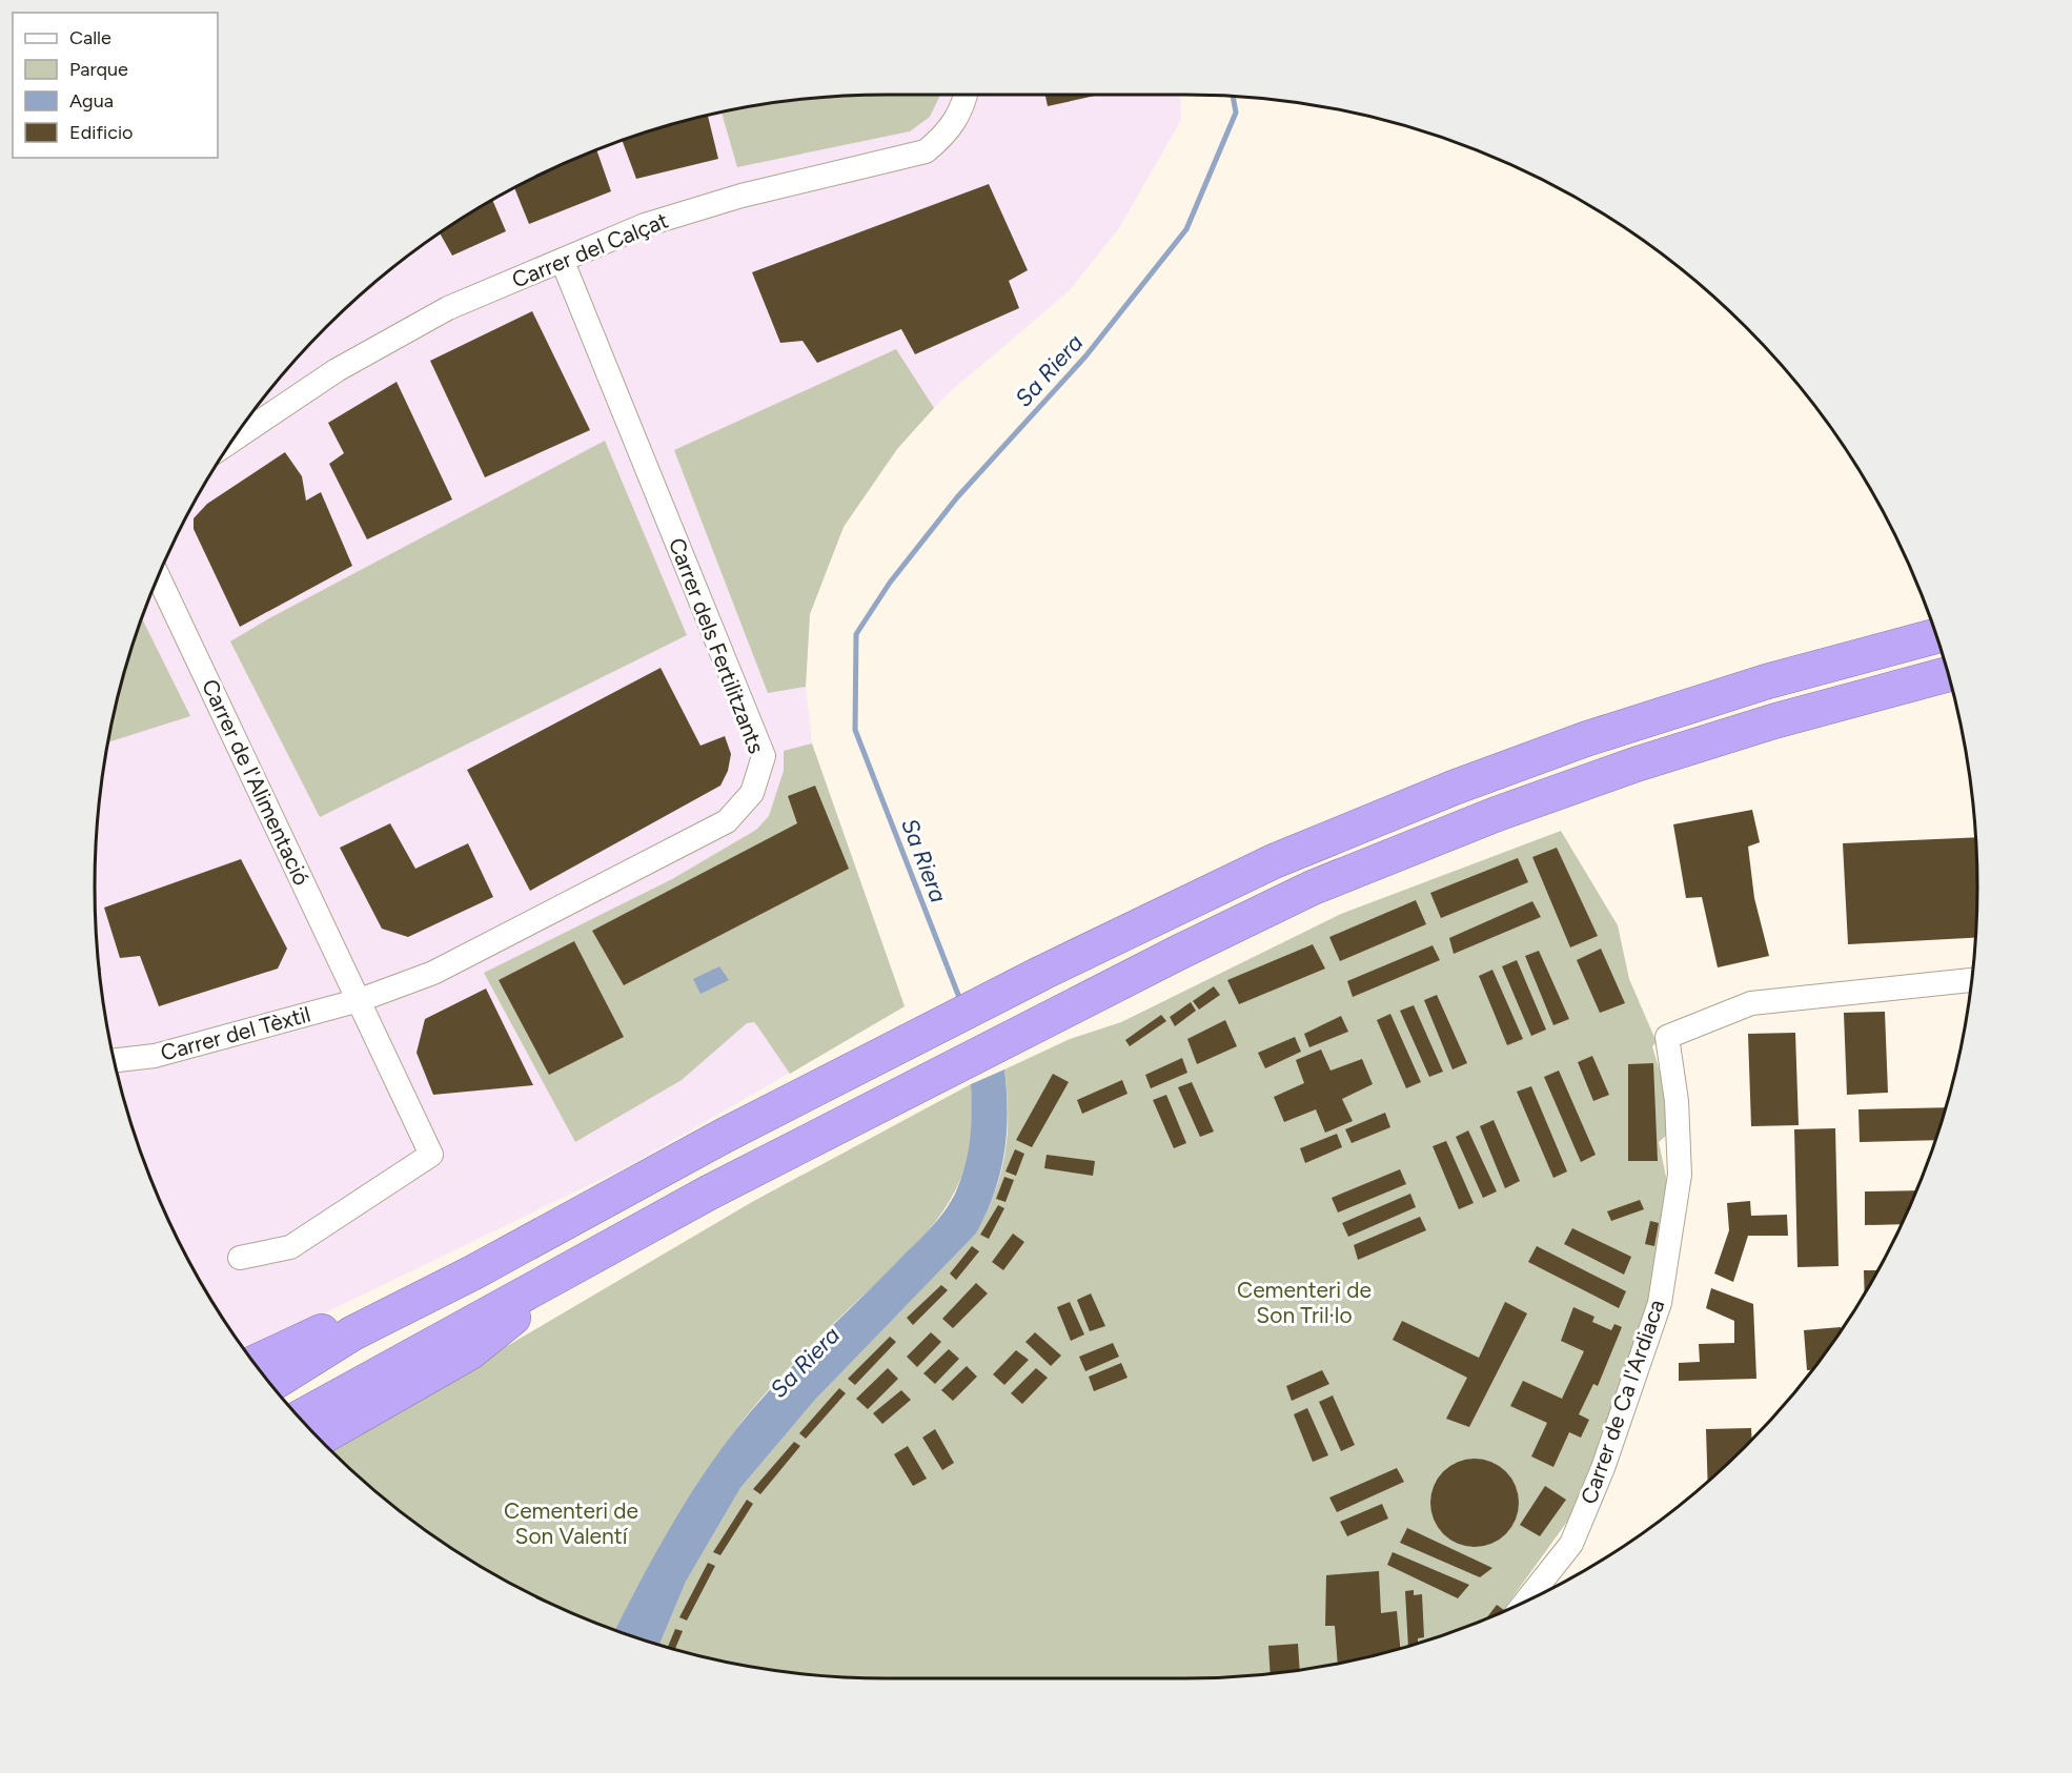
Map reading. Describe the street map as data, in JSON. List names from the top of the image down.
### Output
{
  "streets": {
    "street": [
      "Carrer del Calçat",
      "Carrer dels Fertilitzants",
      "Carrer de l'Alimentació",
      "Carrer del Tèxtil",
      "Carrer de Ca l'Ardiaca"
    ]
  },
  "crossings": [
    ["Carrer del Calçat", "Carrer dels Fertilitzants"],
    ["Carrer dels Fertilitzants", "Carrer de l'Alimentació"],
    ["Carrer dels Fertilitzants", "Carrer del Tèxtil"],
    ["Carrer de l'Alimentació", "Carrer del Tèxtil"]
  ],
  "water": ["Sa Riera"],
  "parks": ["Cementeri de Son Tril·lo", "Cementeri de Son Valentí"],
  "legend": [
    "Calle",
    "Parque",
    "Agua",
    "Edificio"
  ]
}
